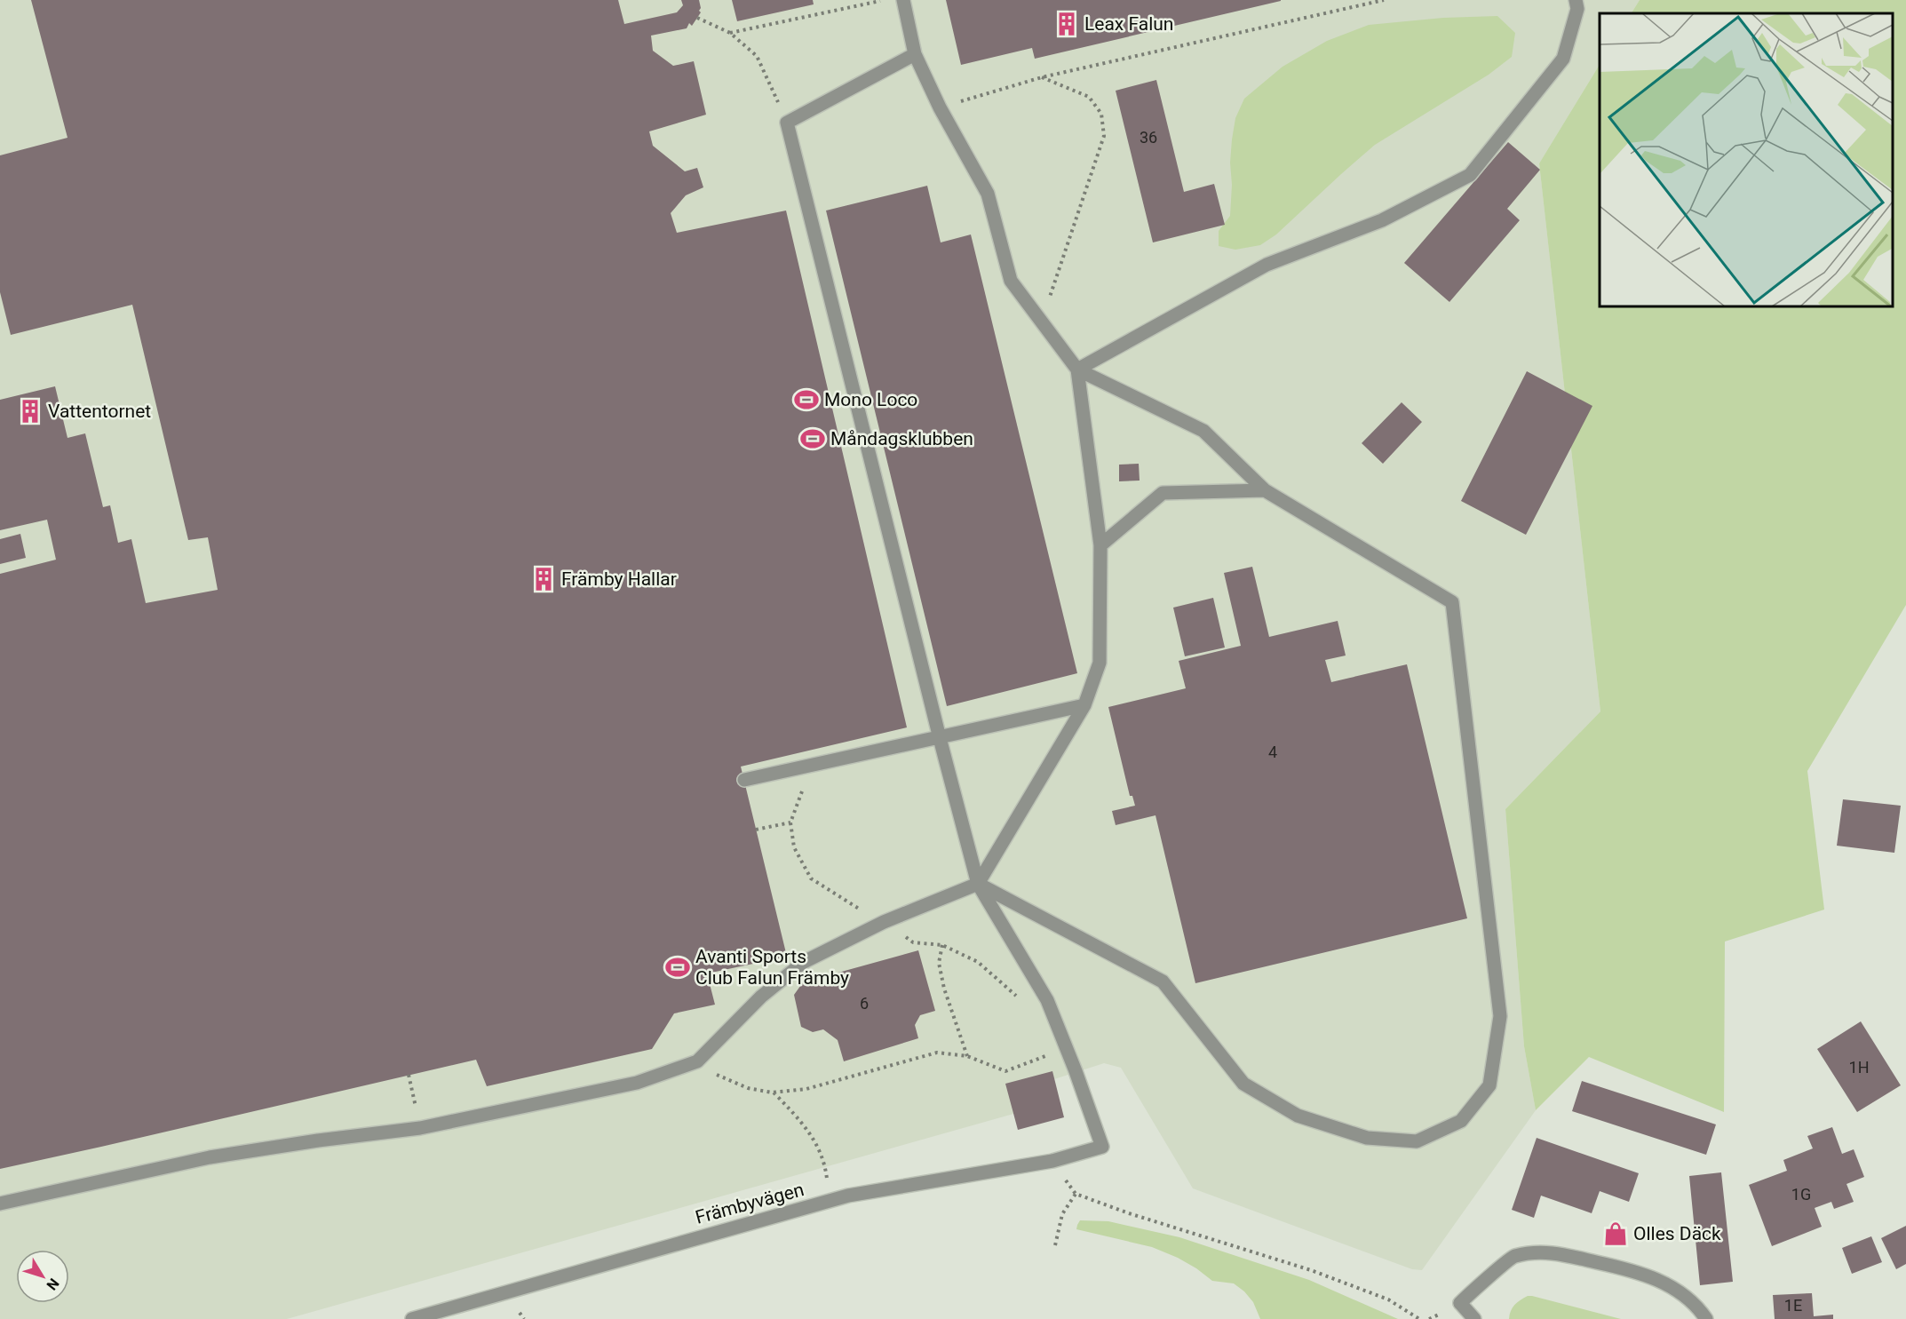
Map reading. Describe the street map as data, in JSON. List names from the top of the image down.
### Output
{
  "streets": {
    "street": ["Främbyvägen"]
  },
  "places": {
    "building": ["Leax Falun", "Vattentornet", "Främby Hallar"],
    "sports": ["Mono Loco", "Måndagsklubben", "Avanti Sports Club Falun Främby"],
    "shop": ["Olles Däck"]
  },
  "house_numbers": [
    "36",
    "4",
    "6",
    "1H",
    "1G",
    "1E"
  ],
  "north": "bottom right"
}
